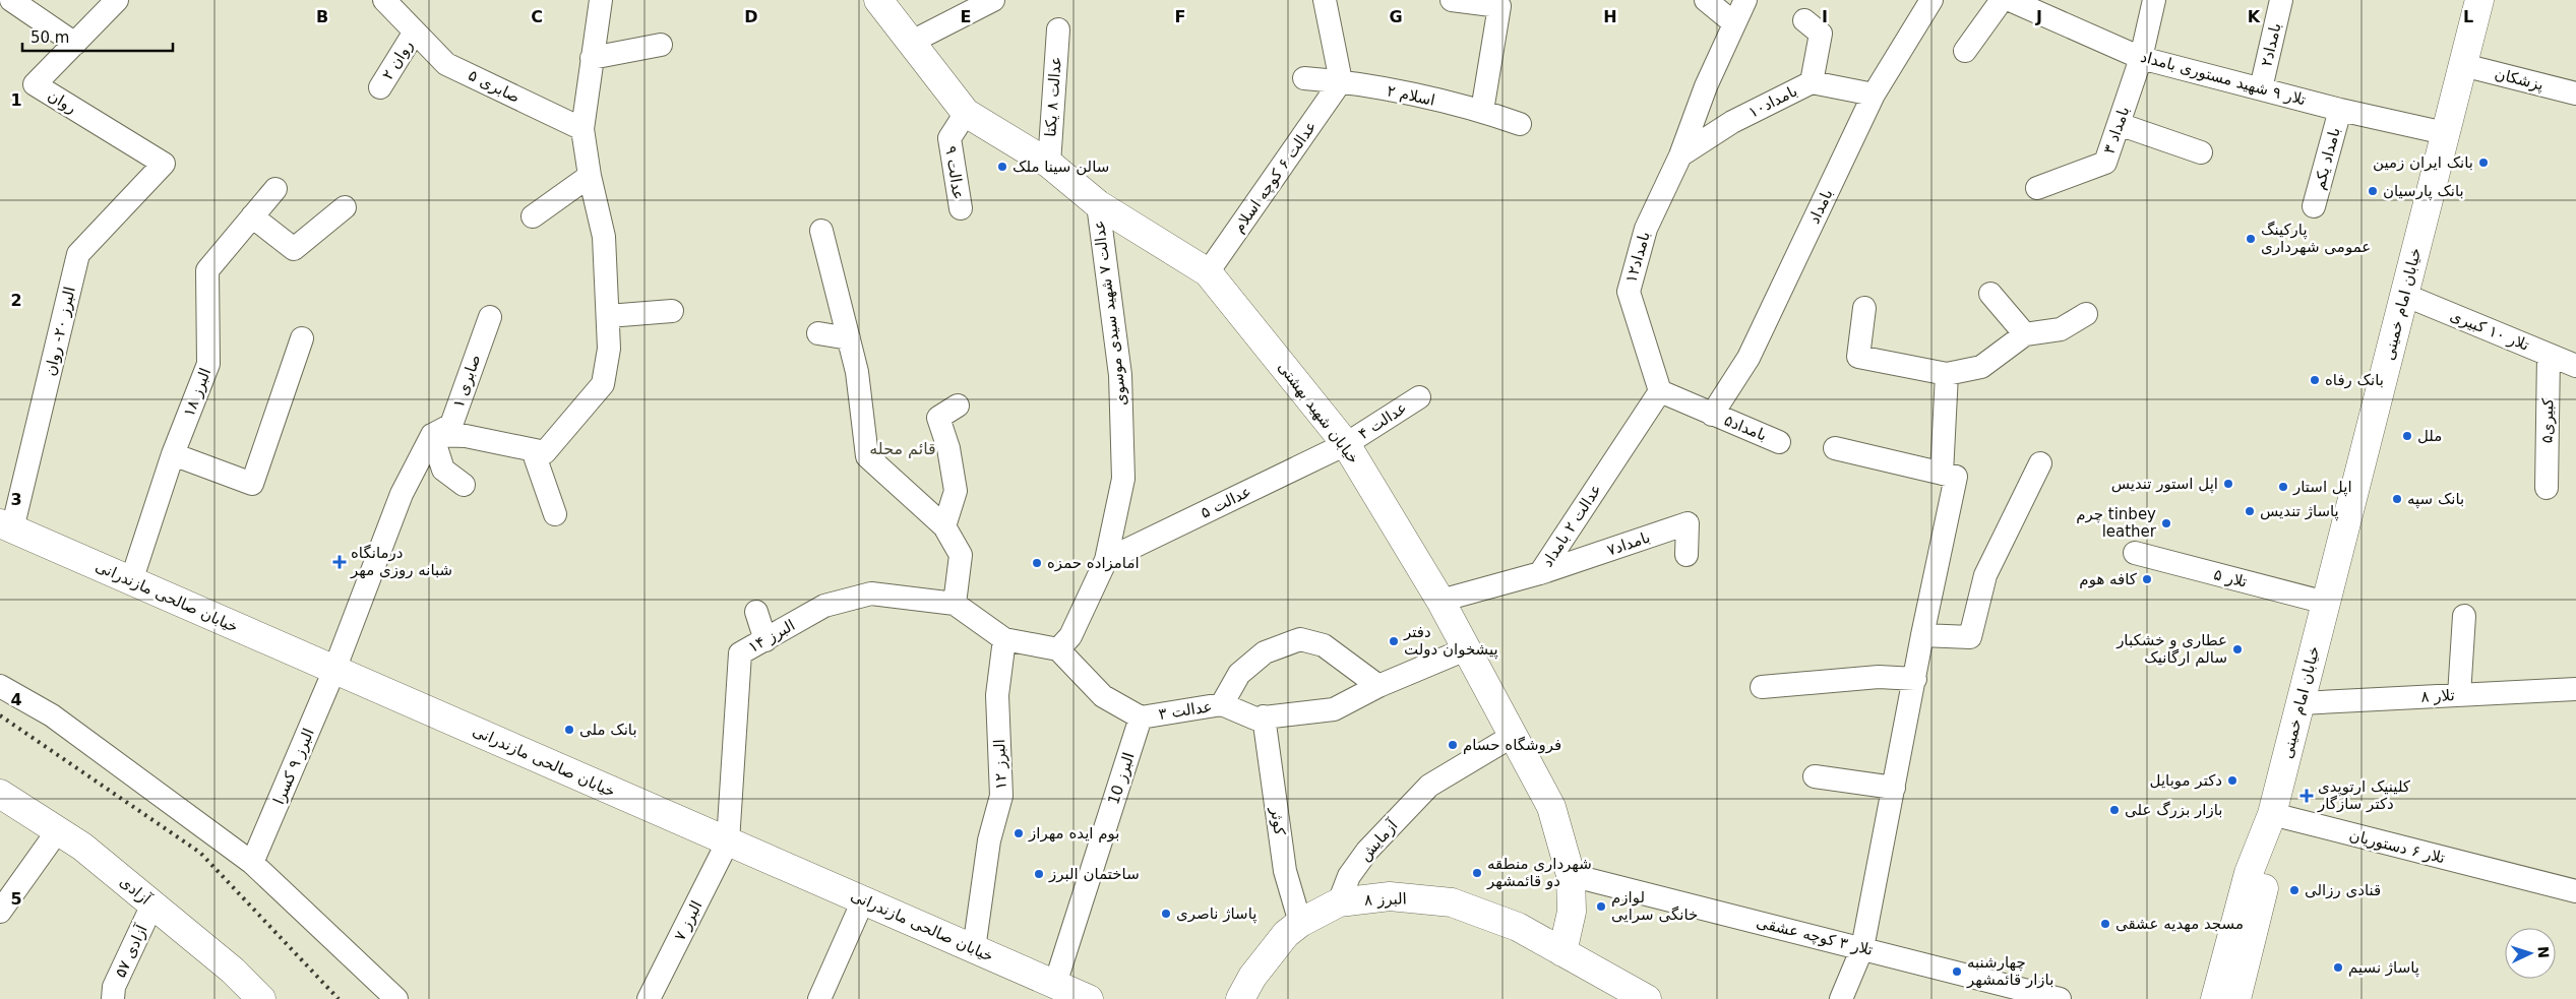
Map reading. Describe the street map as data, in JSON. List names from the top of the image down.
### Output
{
  "streets": {
    "main road": [
      "خیابان امام خمینی",
      "خیابان شهید بهشتی",
      "خیابان صالحی مازندرانی",
      "آزادی",
      "البرز ۸"
    ],
    "street": [
      "بامداد۲",
      "روان ۲",
      "تلار ۹ شهید مستوری بامداد",
      "پزشکان",
      "صابری ۵",
      "اسلام ۲",
      "عدالت ۸ یکتا",
      "روان",
      "بامداد۱۰",
      "بامداد ۳",
      "بامداد یکم",
      "عدالت ۹",
      "عدالت ۶ کوچه اسلام",
      "بامداد",
      "بامداد۱۲",
      "عدالت ۷ شهید سیدی موسوی",
      "تلار ۱۰ کبیری",
      "البرز ۲۰- روان",
      "صابری ۱",
      "البرز ۱۸",
      "عدالت ۴",
      "کبیری۵",
      "بامداد۵",
      "عدالت ۵",
      "عدالت ۲ بامداد",
      "بامداد۷",
      "تلار ۵",
      "البرز ۱۴",
      "تلار ۸",
      "عدالت ۳",
      "البرز ۱۲",
      "البرز ۹ کسرا",
      "البرز 10",
      "کوثر",
      "آزمایش",
      "تلار ۶ دستوریان",
      "البرز ۷",
      "تلار ۳ کوچه عشقی",
      "آزادی ۵۷"
    ]
  },
  "crossings": [
    ["بامداد۲", "تلار ۹ شهید مستوری بامداد"],
    ["روان ۲", "صابری ۵"],
    ["تلار ۹ شهید مستوری بامداد", "بامداد ۳"],
    ["تلار ۹ شهید مستوری بامداد", "بامداد یکم"],
    ["تلار ۹ شهید مستوری بامداد", "خیابان امام خمینی"],
    ["پزشکان", "خیابان امام خمینی"],
    ["اسلام ۲", "عدالت ۶ کوچه اسلام"],
    ["عدالت ۸ یکتا", "خیابان شهید بهشتی"],
    ["روان", "البرز ۲۰- روان"],
    ["بامداد۱۰", "بامداد"],
    ["بامداد۱۰", "بامداد۱۲"],
    ["عدالت ۹", "خیابان شهید بهشتی"],
    ["عدالت ۶ کوچه اسلام", "خیابان شهید بهشتی"],
    ["بامداد", "بامداد۵"],
    ["بامداد۱۲", "بامداد۵"],
    ["بامداد۱۲", "عدالت ۲ بامداد"],
    ["خیابان امام خمینی", "تلار ۱۰ کبیری"],
    ["خیابان امام خمینی", "تلار ۵"],
    ["خیابان امام خمینی", "تلار ۸"],
    ["خیابان امام خمینی", "تلار ۶ دستوریان"],
    ["عدالت ۷ شهید سیدی موسوی", "خیابان شهید بهشتی"],
    ["عدالت ۷ شهید سیدی موسوی", "عدالت ۵"],
    ["عدالت ۷ شهید سیدی موسوی", "عدالت ۳"],
    ["تلار ۱۰ کبیری", "کبیری۵"],
    ["البرز ۲۰- روان", "خیابان صالحی مازندرانی"],
    ["صابری ۱", "البرز ۹ کسرا"],
    ["البرز ۱۸", "خیابان صالحی مازندرانی"],
    ["خیابان شهید بهشتی", "عدالت ۴"],
    ["خیابان شهید بهشتی", "عدالت ۵"],
    ["خیابان شهید بهشتی", "عدالت ۲ بامداد"],
    ["خیابان شهید بهشتی", "عدالت ۳"],
    ["خیابان شهید بهشتی", "آزمایش"],
    ["خیابان شهید بهشتی", "البرز ۸"],
    ["خیابان شهید بهشتی", "تلار ۳ کوچه عشقی"],
    ["عدالت ۴", "عدالت ۵"],
    ["بامداد۵", "عدالت ۲ بامداد"],
    ["عدالت ۲ بامداد", "بامداد۷"],
    ["خیابان صالحی مازندرانی", "البرز ۱۴"],
    ["خیابان صالحی مازندرانی", "البرز ۱۲"],
    ["خیابان صالحی مازندرانی", "البرز ۹ کسرا"],
    ["خیابان صالحی مازندرانی", "البرز 10"],
    ["خیابان صالحی مازندرانی", "البرز ۷"],
    ["البرز ۱۴", "البرز ۱۲"],
    ["البرز ۱۴", "البرز ۷"],
    ["عدالت ۳", "البرز 10"],
    ["عدالت ۳", "کوثر"],
    ["کوثر", "البرز ۸"],
    ["آزمایش", "البرز ۸"],
    ["آزادی", "آزادی ۵۷"]
  ],
  "districts": ["قائم محله"],
  "places": {
    "other": [
      "بانک ایران زمین",
      "سالن سینا ملک",
      "بانک پارسیان",
      "پارکینگ عمومی شهرداری",
      "بانک رفاه",
      "ملل",
      "اپل استور تندیس",
      "اپل استار",
      "بانک سپه",
      "پاساژ تندیس",
      "چرم tinbey leather",
      "امامزاده حمزه",
      "کافه هوم",
      "دفتر پیشخوان دولت",
      "عطاری و خشکبار سالم ارگانیک",
      "بانک ملی",
      "فروشگاه حسام",
      "دکتر موبایل",
      "بازار بزرگ علی",
      "بوم ایده مهراز",
      "شهرداری منطقه دو قائمشهر",
      "ساختمان البرز",
      "قنادی رزالی",
      "لوازم خانگی سرایی",
      "پاساژ ناصری",
      "مسجد مهدیه عشقی",
      "پاساژ نسیم",
      "چهارشنبه بازار قائمشهر"
    ],
    "health": ["درمانگاه شبانه روزی مهر", "کلینیک ارتوپدی دکتر سازگار"]
  },
  "scale_bar": "50 m",
  "north": "right",
  "grid": {
    "columns": [
      "B",
      "C",
      "D",
      "E",
      "F",
      "G",
      "H",
      "I",
      "J",
      "K",
      "L"
    ],
    "rows": [
      "1",
      "2",
      "3",
      "4",
      "5"
    ]
  }
}
